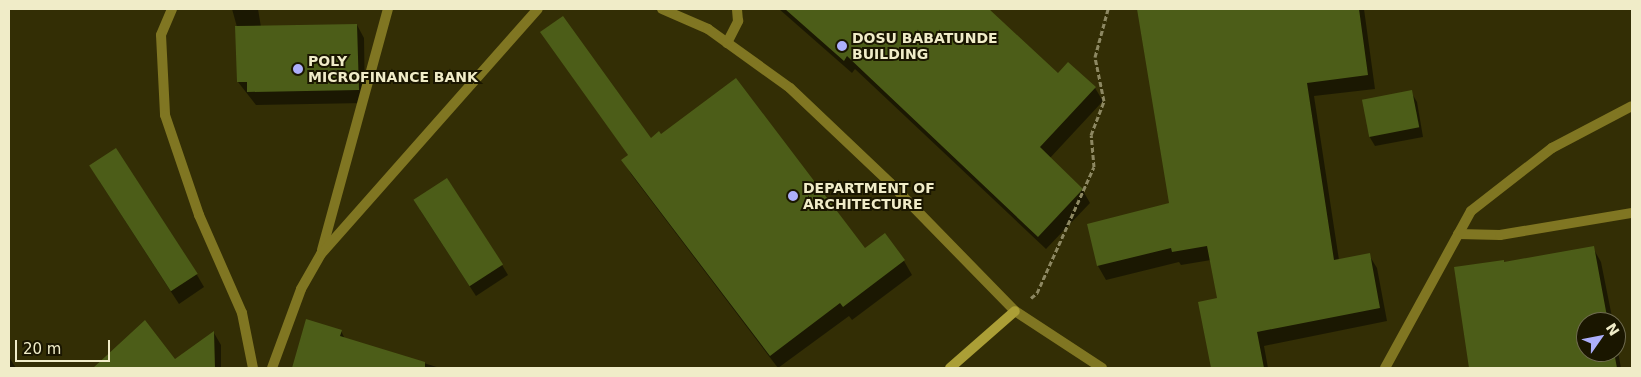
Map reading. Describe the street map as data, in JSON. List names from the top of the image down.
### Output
{
  "places": ["DOSU BABATUNDE BUILDING", "POLY MICROFINANCE BANK", "DEPARTMENT OF ARCHITECTURE"],
  "scale_bar": "20 m",
  "north": "top right"
}
